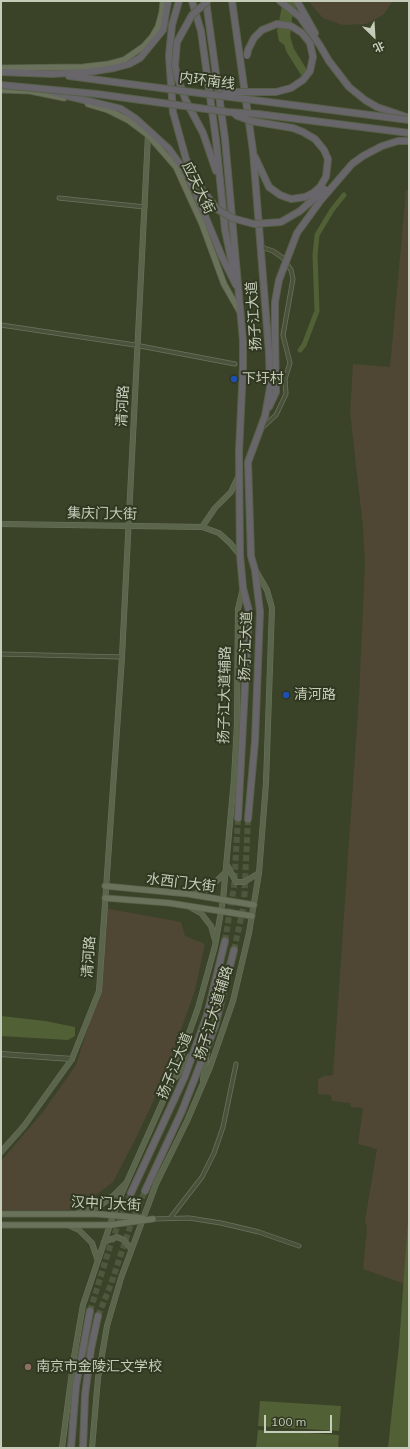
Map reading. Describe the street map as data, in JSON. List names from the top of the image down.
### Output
{
  "streets": {
    "highway": ["内环南线", "扬子江大道"],
    "main road": [
      "应天大街",
      "清河路",
      "集庆门大街",
      "扬子江大道辅路",
      "水西门大街",
      "汉中门大街"
    ]
  },
  "crossings": [
    ["应天大街", "扬子江大道"],
    ["应天大街", "清河路"],
    ["扬子江大道", "扬子江大道辅路"],
    ["清河路", "集庆门大街"],
    ["清河路", "水西门大街"],
    ["扬子江大道辅路", "水西门大街"],
    ["扬子江大道辅路", "汉中门大街"]
  ],
  "places": ["下圩村", "清河路", "南京市金陵汇文学校"],
  "scale_bar": "100 m",
  "north": "bottom right"
}
